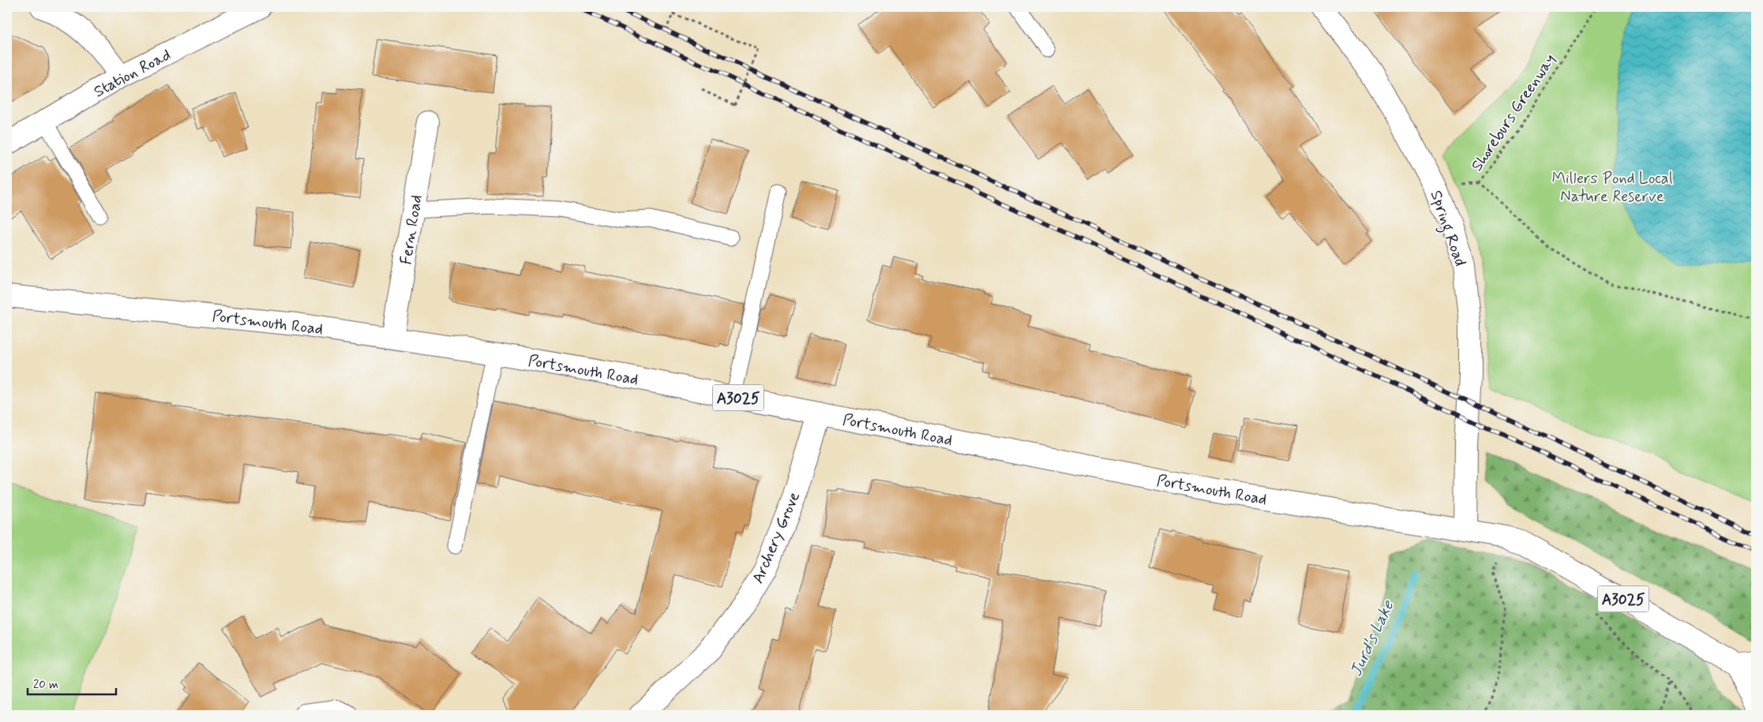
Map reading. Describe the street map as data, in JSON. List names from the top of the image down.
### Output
{
  "streets": {
    "main road": [
      "Station Road",
      "Spring Road",
      "Fern Road",
      "Portsmouth Road",
      "A3025",
      "Archery Grove"
    ],
    "path": ["Shoreburs Greenway"]
  },
  "crossings": [
    ["Spring Road", "Portsmouth Road"],
    ["Fern Road", "Portsmouth Road"],
    ["Portsmouth Road", "Archery Grove"]
  ],
  "water": ["Jurd's Lake"],
  "parks": ["Millers Pond Local Nature Reserve"],
  "scale_bar": "20 m"
}
